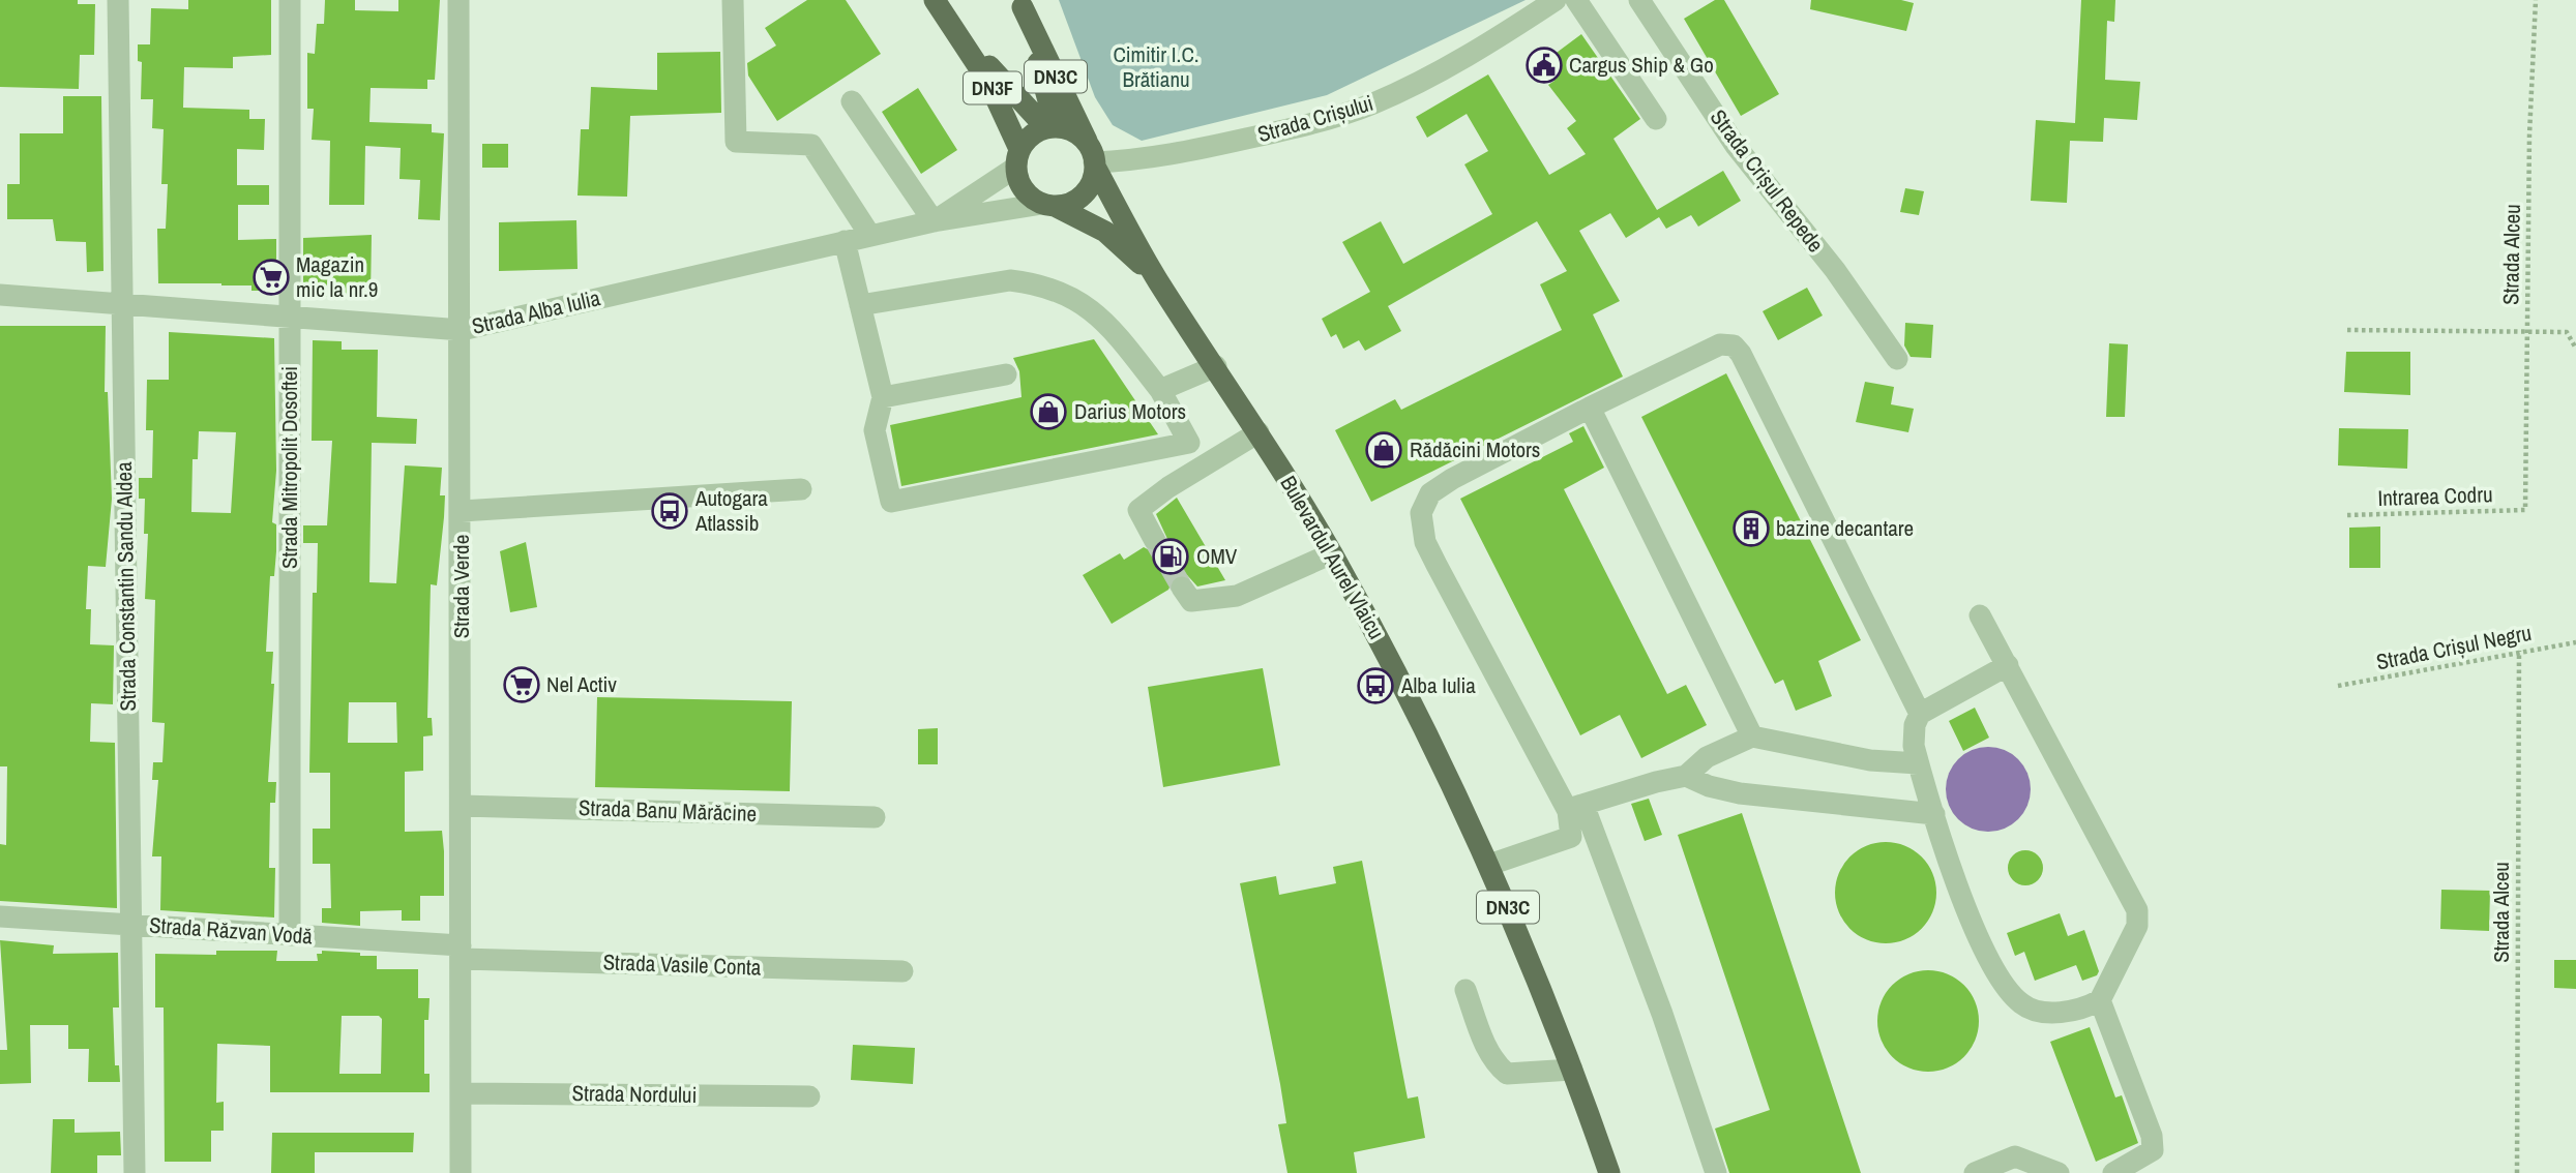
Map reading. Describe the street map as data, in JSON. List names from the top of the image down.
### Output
{
  "streets": {
    "main road": ["DN3C", "DN3F", "Bulevardul Aurel Vlaicu"],
    "street": [
      "Strada Crișului",
      "Strada Crișul Repede",
      "Strada Alba Iulia",
      "Strada Mitropolit Dosoftei",
      "Strada Constantin Sandu Aldea",
      "Strada Verde",
      "Strada Banu Mărăcine",
      "Strada Răzvan Vodă",
      "Strada Vasile Conta",
      "Strada Nordului"
    ],
    "path": ["Strada Alceu", "Intrarea Codru", "Strada Crișul Negru"]
  },
  "crossings": [
    ["DN3C", "DN3F"],
    ["DN3C", "Strada Crișului"],
    ["DN3C", "Strada Alba Iulia"],
    ["DN3C", "Bulevardul Aurel Vlaicu"],
    ["DN3F", "Strada Crișului"],
    ["DN3F", "Strada Alba Iulia"],
    ["DN3F", "Bulevardul Aurel Vlaicu"],
    ["Strada Crișului", "Strada Alba Iulia"],
    ["Strada Crișului", "Bulevardul Aurel Vlaicu"],
    ["Strada Alceu", "Intrarea Codru"],
    ["Strada Alceu", "Strada Crișul Negru"],
    ["Strada Alba Iulia", "Strada Mitropolit Dosoftei"],
    ["Strada Alba Iulia", "Bulevardul Aurel Vlaicu"],
    ["Strada Alba Iulia", "Strada Constantin Sandu Aldea"],
    ["Strada Alba Iulia", "Strada Verde"],
    ["Strada Mitropolit Dosoftei", "Strada Răzvan Vodă"],
    ["Strada Constantin Sandu Aldea", "Strada Răzvan Vodă"],
    ["Strada Verde", "Strada Banu Mărăcine"],
    ["Strada Verde", "Strada Răzvan Vodă"],
    ["Strada Verde", "Strada Vasile Conta"],
    ["Strada Verde", "Strada Nordului"],
    ["Strada Răzvan Vodă", "Strada Vasile Conta"]
  ],
  "parks": ["Cimitir I.C. Brătianu"],
  "places": {
    "public building": ["Cargus Ship & Go"],
    "supermarket": ["Magazin mic la nr.9", "Nel Activ"],
    "shop": ["Darius Motors", "Rădăcini Motors"],
    "bus stop": ["Autogara Atlassib", "Alba Iulia"],
    "building": ["bazine decantare"],
    "fuel station": ["OMV"]
  }
}
